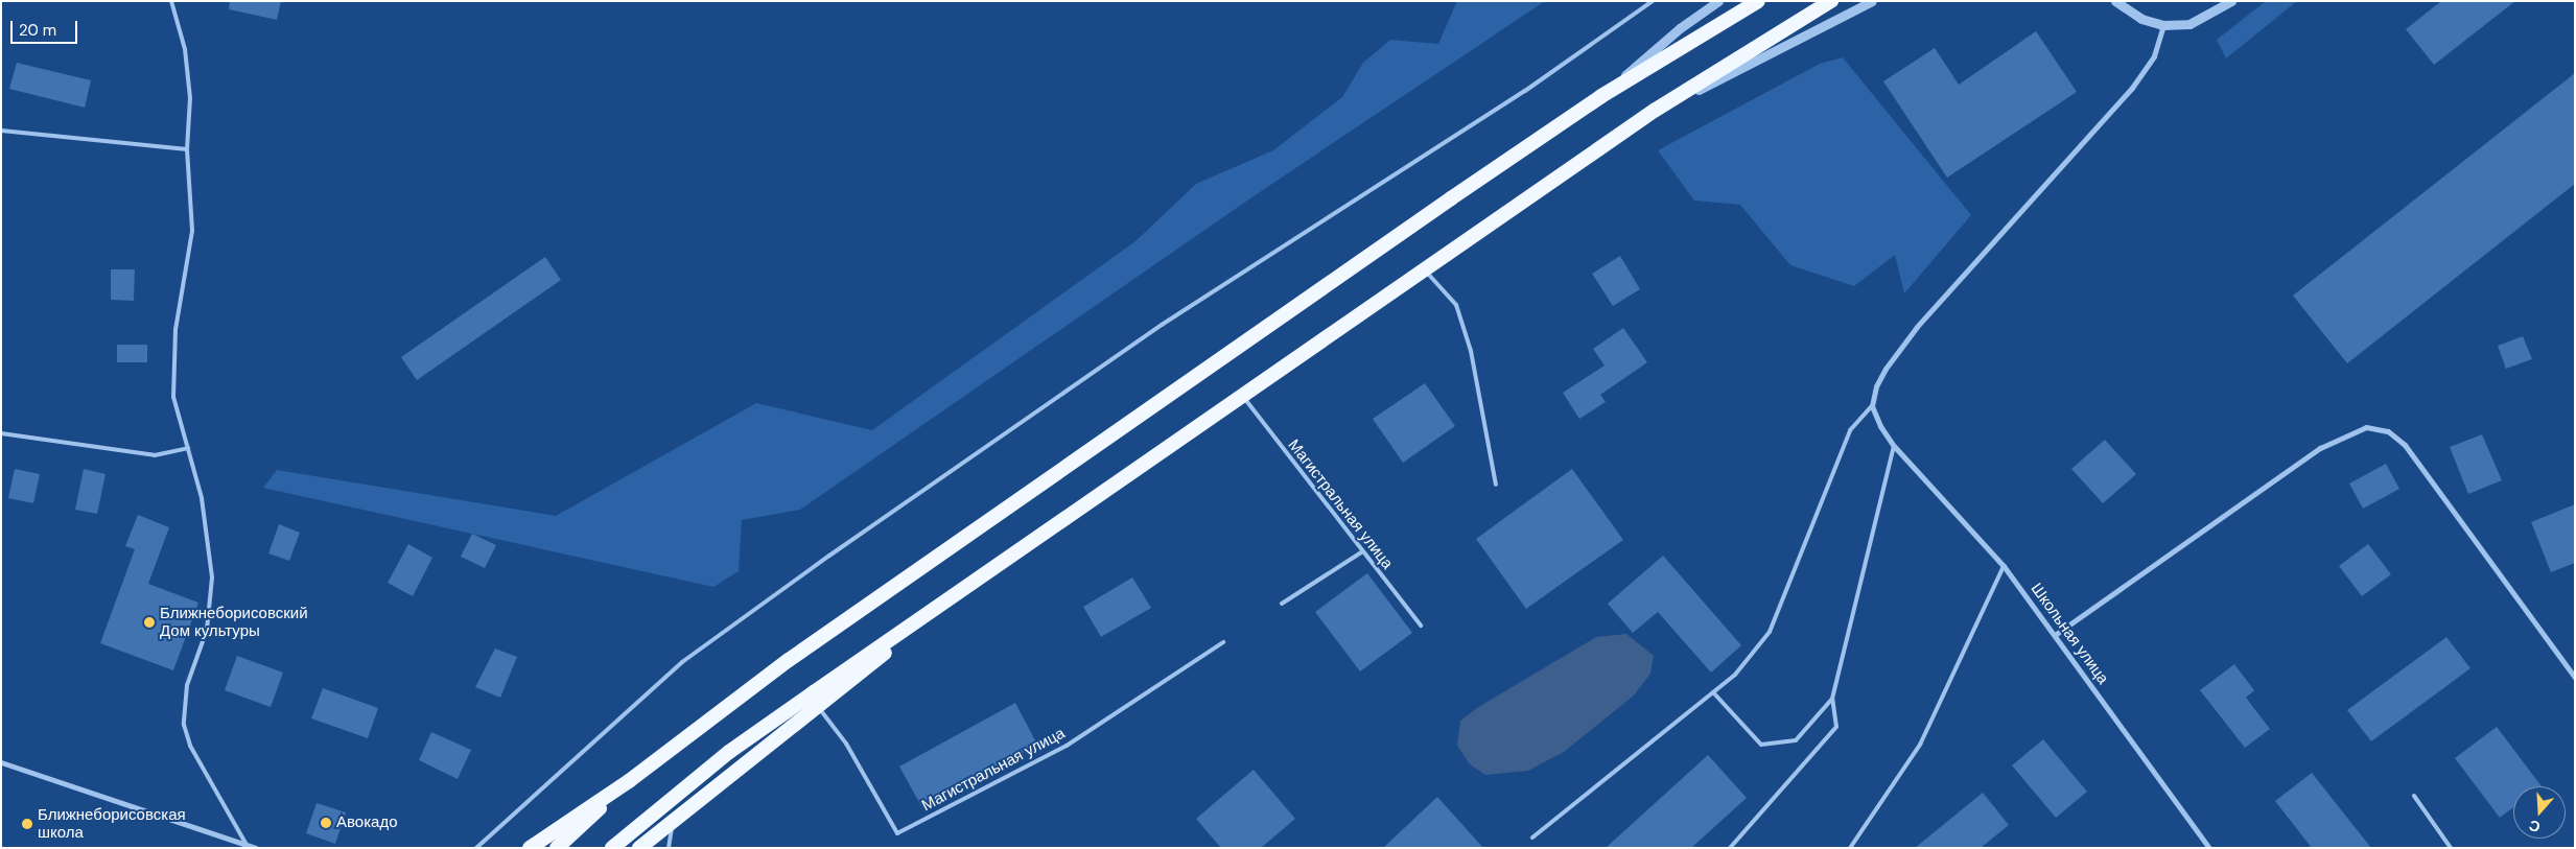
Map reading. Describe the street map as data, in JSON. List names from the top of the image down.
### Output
{
  "streets": {
    "street": ["Школьная улица"],
    "lane": ["Магистральная улица"]
  },
  "places": ["Ближнеборисовский Дом культуры", "Авокадо", "Ближнеборисовская школа"],
  "scale_bar": "20 m",
  "north": "bottom"
}
